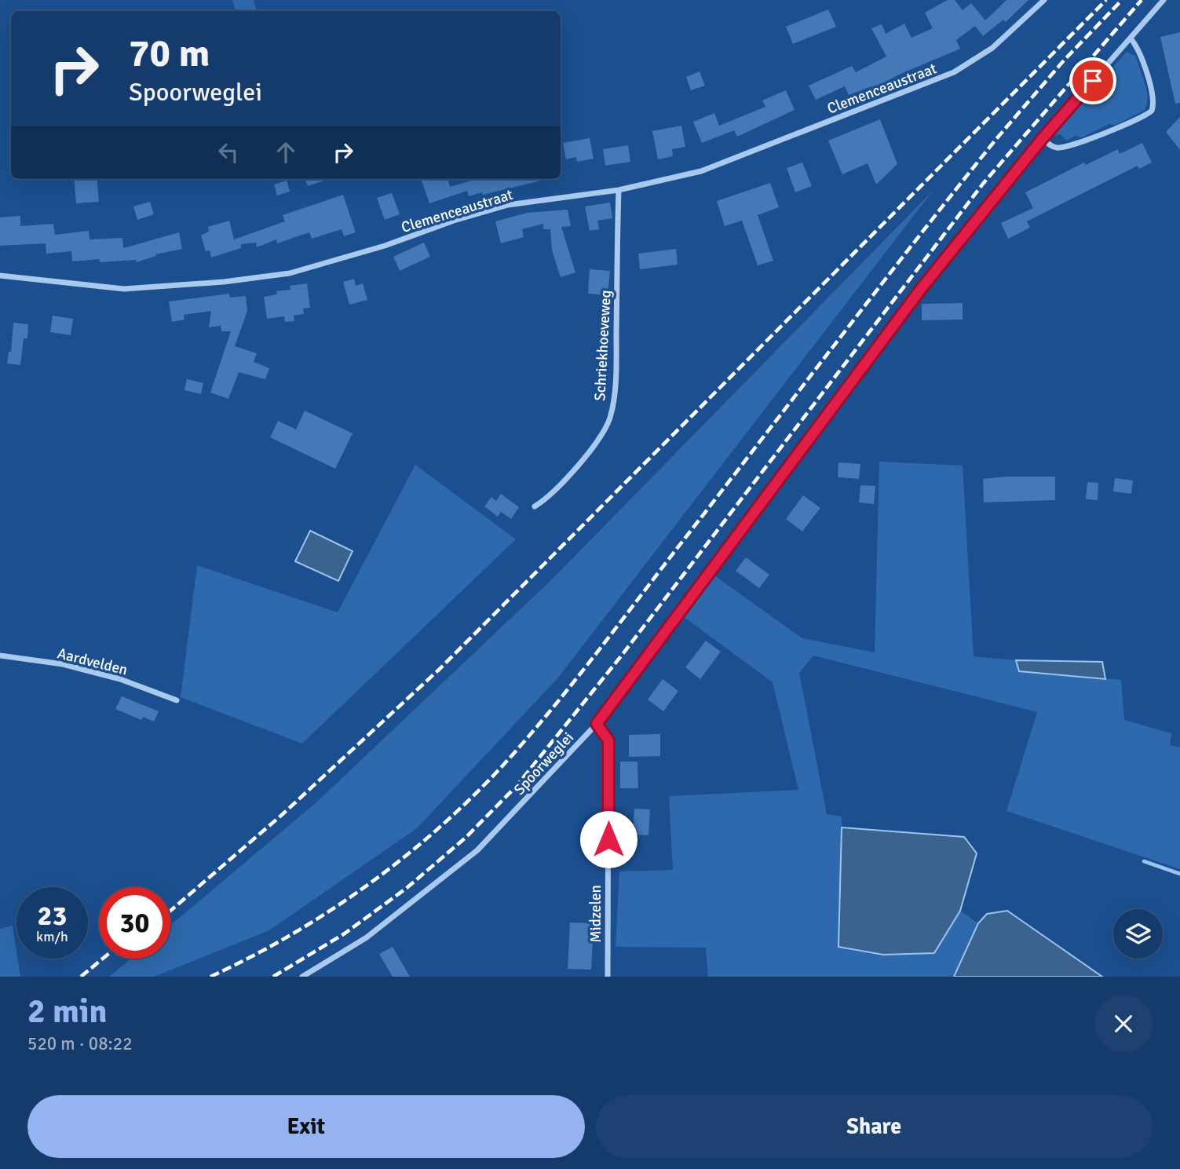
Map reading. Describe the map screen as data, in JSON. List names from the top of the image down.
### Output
{
  "streets": {
    "street": [
      "Clemenceaustraat",
      "Schriekhoeveweg",
      "Aardvelden",
      "Spoorweglei",
      "Midzelen"
    ]
  },
  "crossings": [
    ["Clemenceaustraat", "Schriekhoeveweg"],
    ["Spoorweglei", "Midzelen"]
  ],
  "page": {
    "turn": ["70 m", "Spoorweglei"],
    "speed": "23 km/h",
    "limit": "30",
    "heading": ["2 min", "520 m · 08:22"],
    "buttons": ["Exit", "Share"]
  }
}
